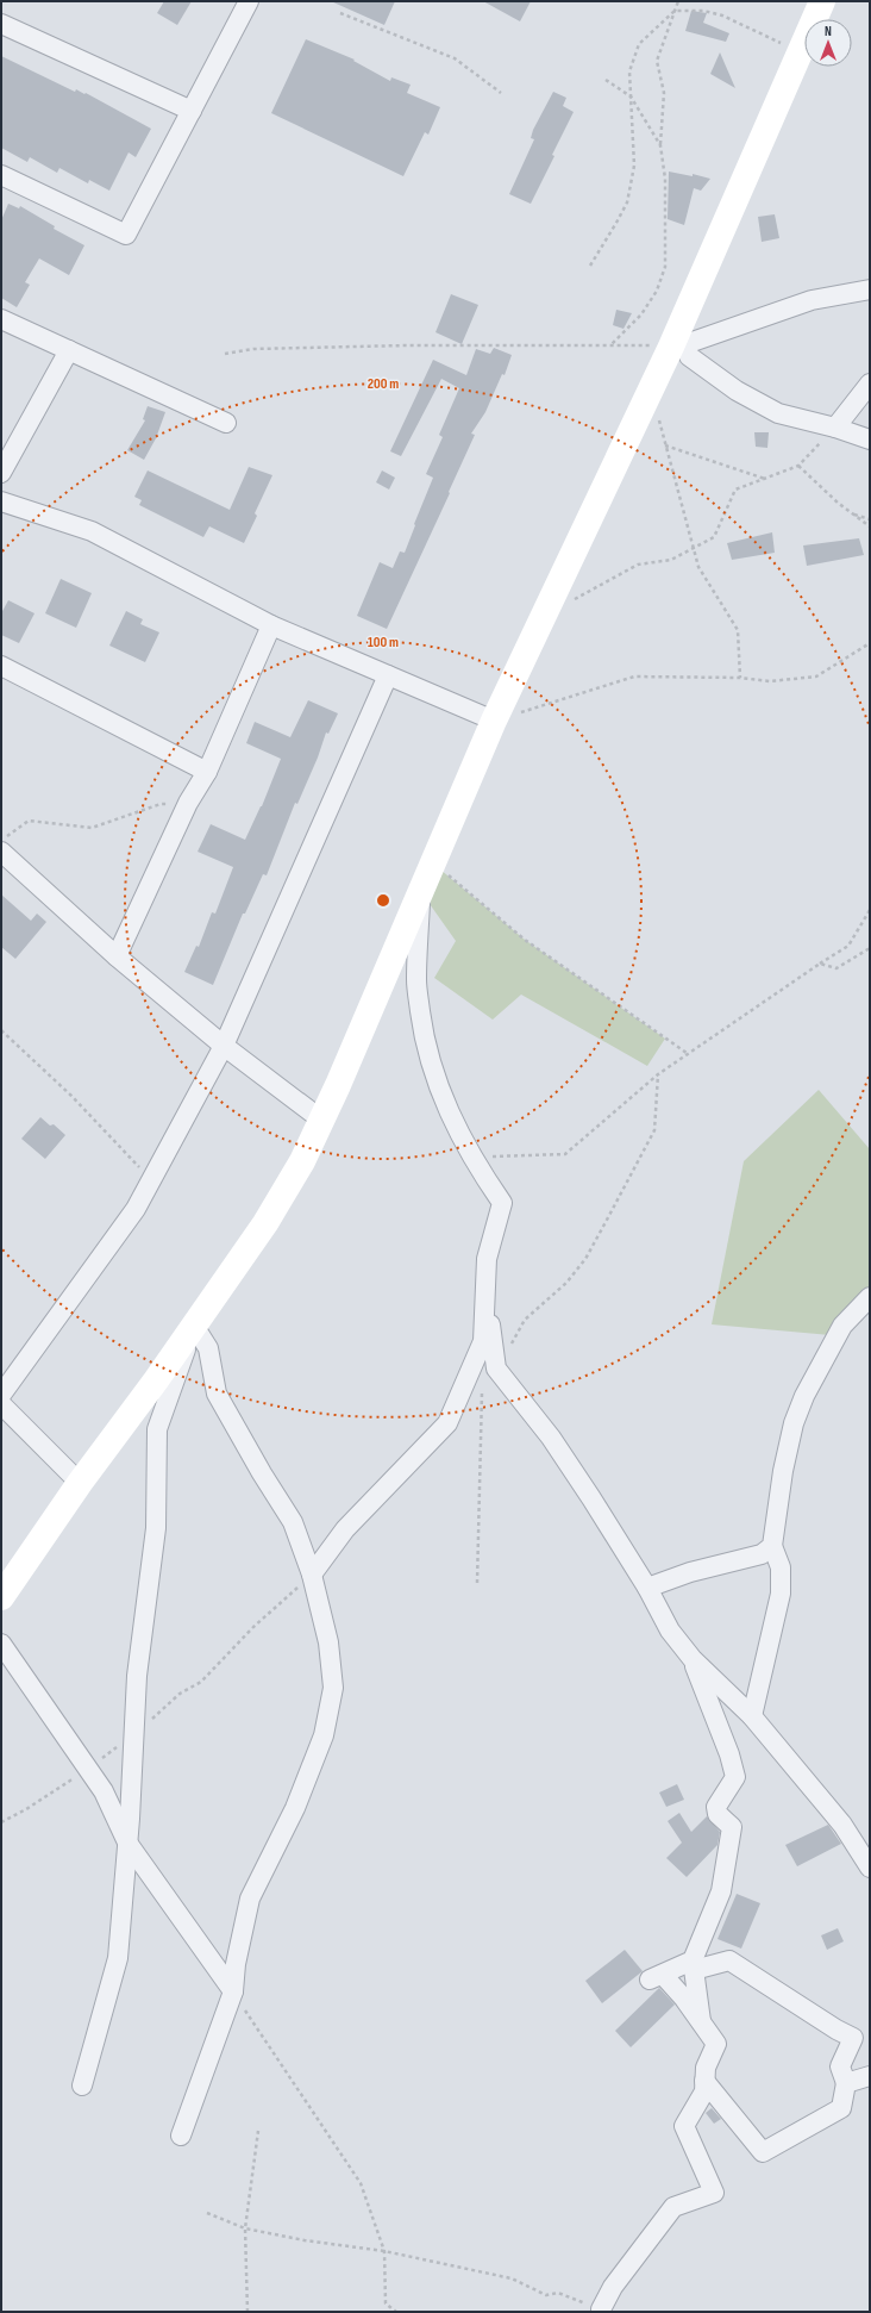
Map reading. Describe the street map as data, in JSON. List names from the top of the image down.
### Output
{
  "north": "top",
  "rings": ["200 m", "100 m"]
}
